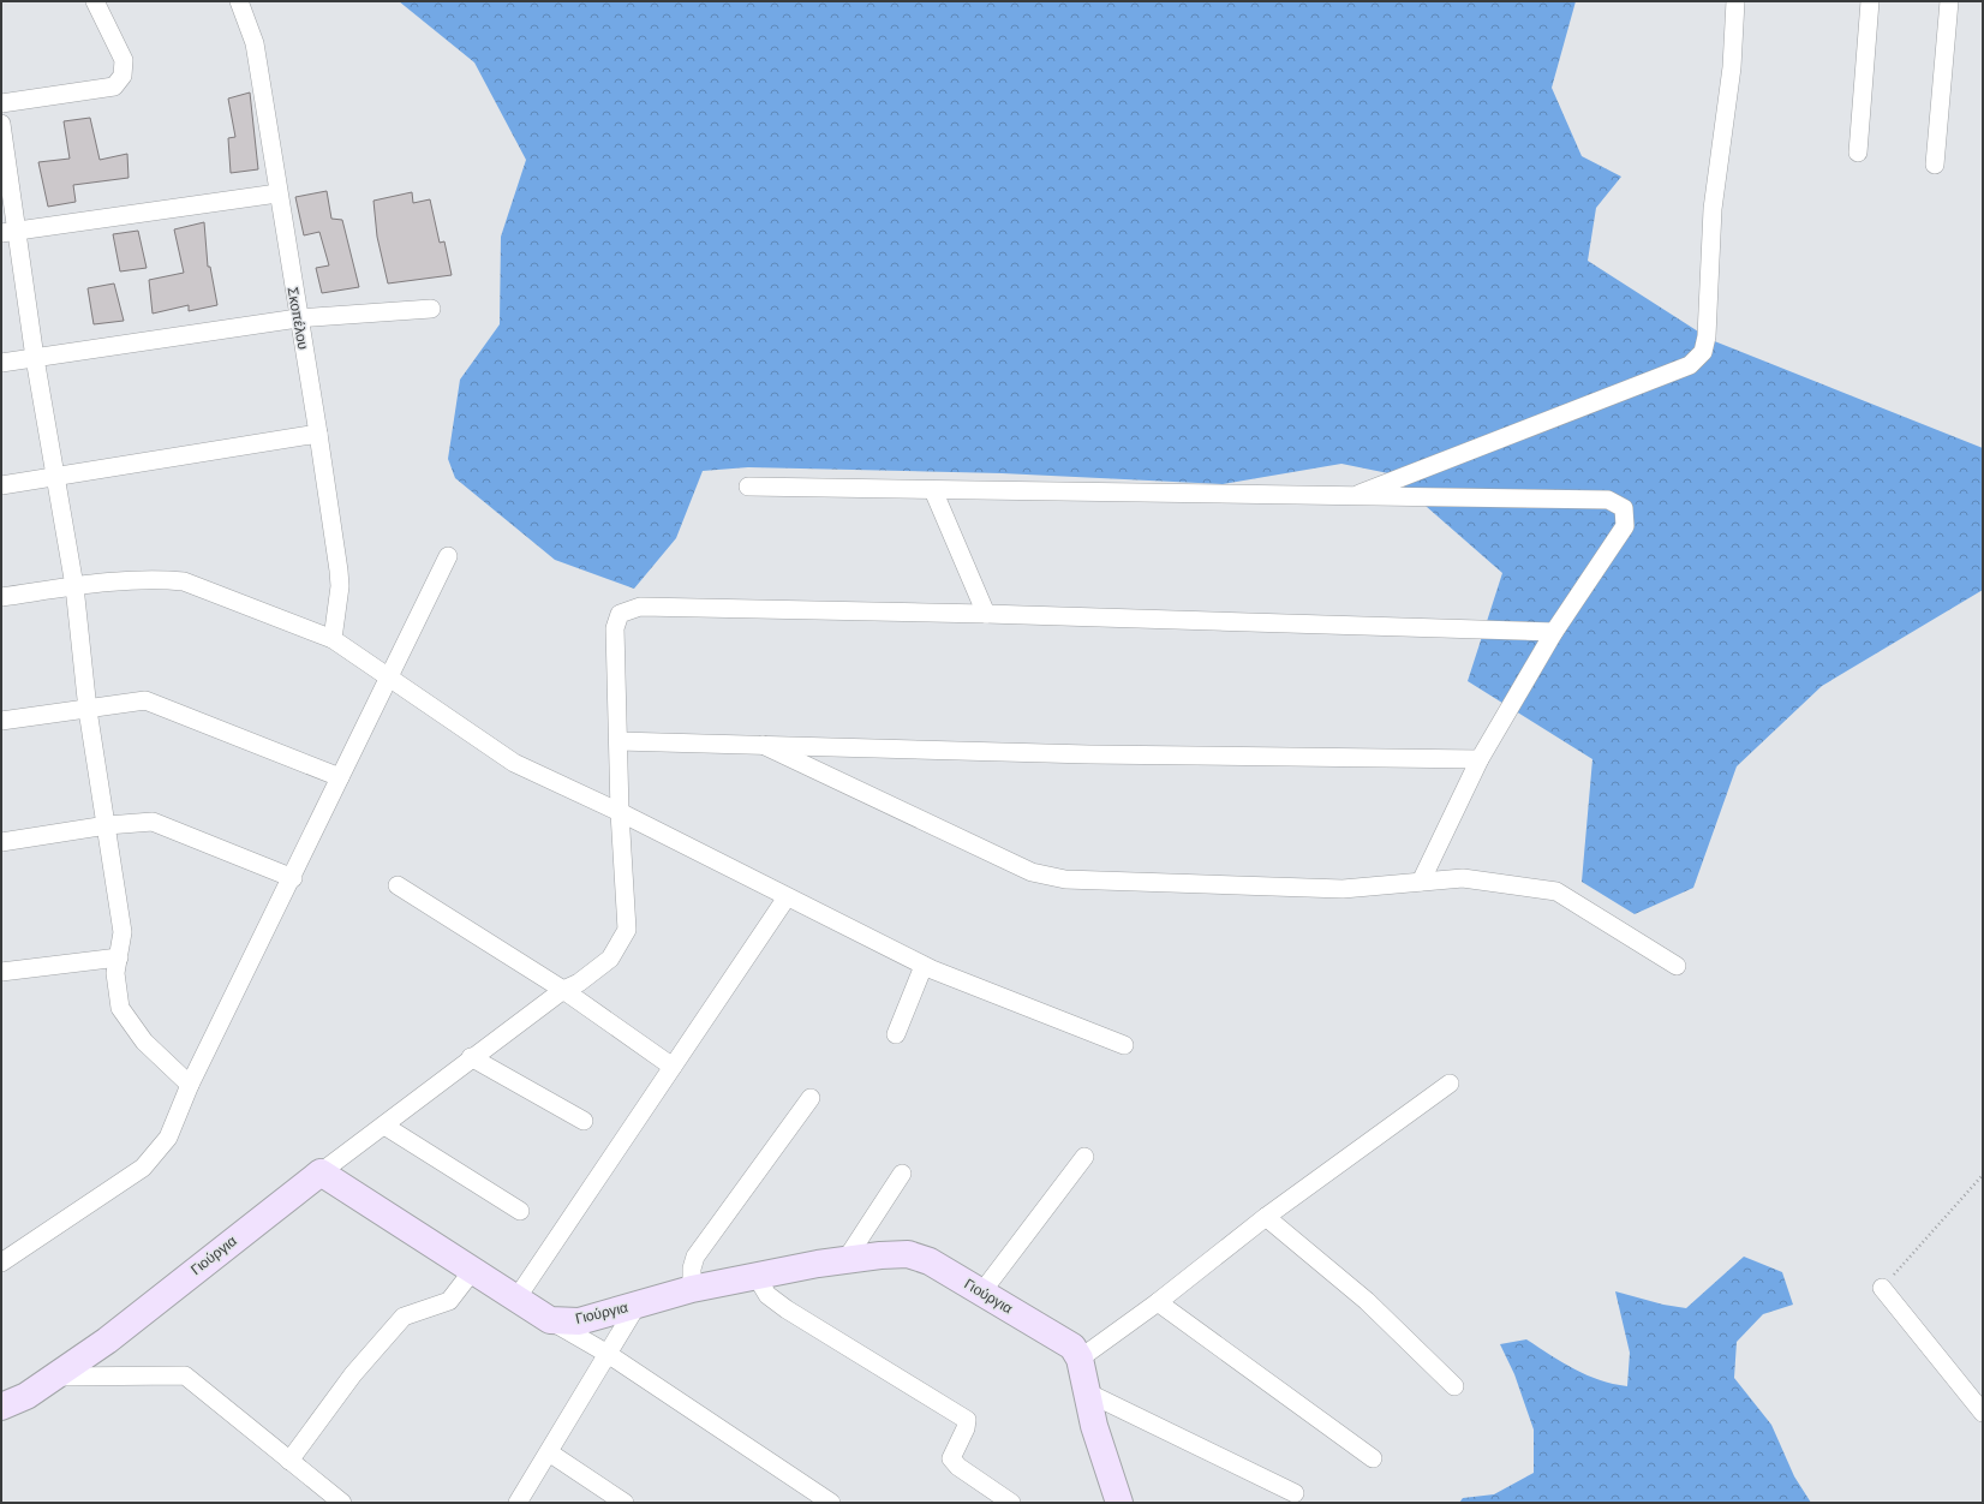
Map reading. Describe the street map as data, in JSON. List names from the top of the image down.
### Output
{
  "streets": {
    "street": ["Σκοπέλου", "Γιούργια"]
  }
}
